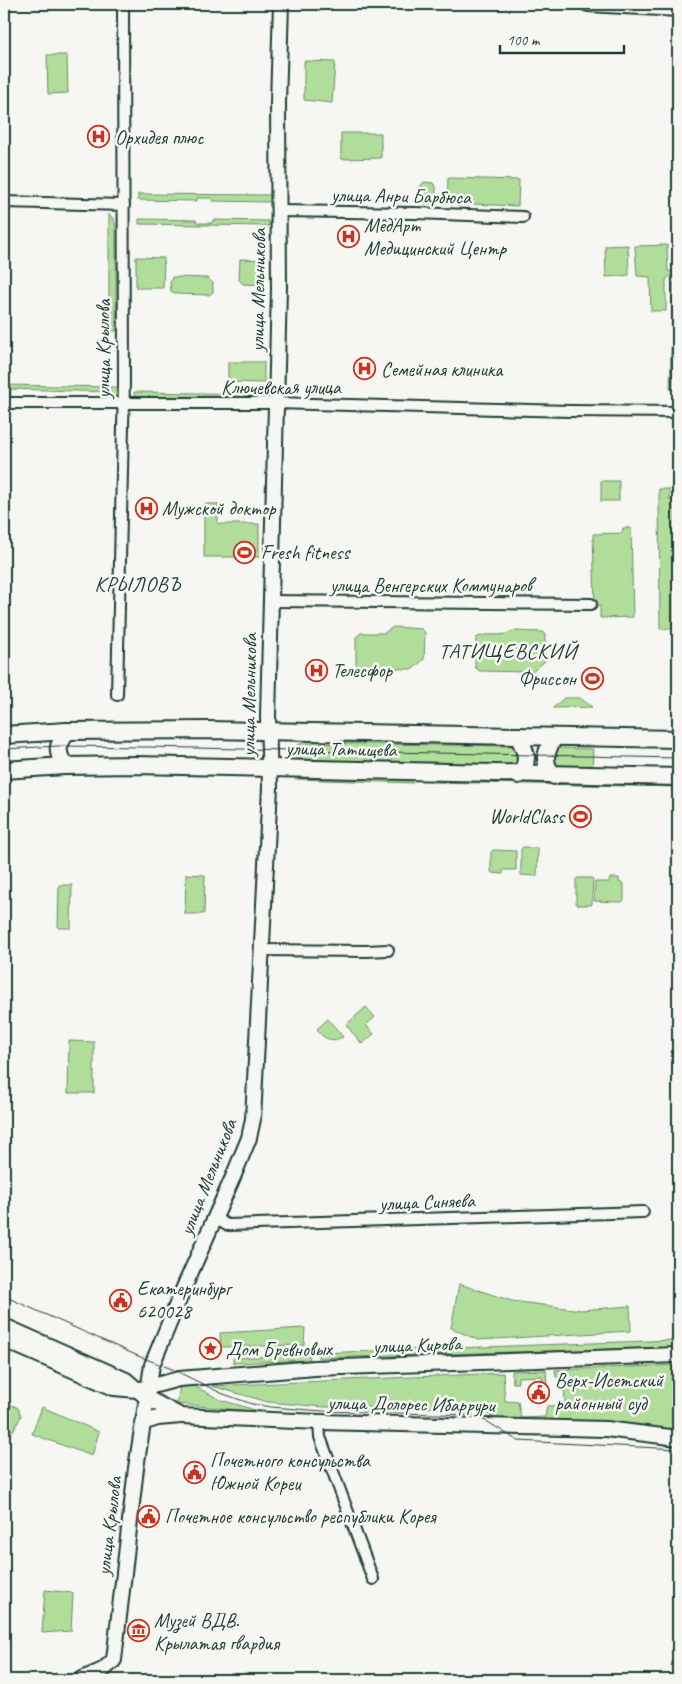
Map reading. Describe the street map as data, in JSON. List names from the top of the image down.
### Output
{
  "streets": {
    "main road": ["улица Татищева"],
    "street": [
      "улица Анри Барбюса",
      "улица Мельникова",
      "улица Крылова",
      "Ключевская улица",
      "улица Венгерских Коммунаров",
      "улица Синяева",
      "улица Кирова",
      "улица Долорес Ибаррури"
    ]
  },
  "crossings": [
    ["улица Анри Барбюса", "улица Мельникова"],
    ["улица Мельникова", "улица Крылова"],
    ["улица Мельникова", "Ключевская улица"],
    ["улица Мельникова", "улица Венгерских Коммунаров"],
    ["улица Мельникова", "улица Татищева"],
    ["улица Мельникова", "улица Синяева"],
    ["улица Крылова", "Ключевская улица"],
    ["улица Крылова", "улица Кирова"],
    ["улица Крылова", "улица Долорес Ибаррури"],
    ["улица Кирова", "улица Долорес Ибаррури"]
  ],
  "districts": ["КРЫЛОВЪ", "ТАТИЩЕВСКИЙ"],
  "places": {
    "hospital": [
      "Орхидея плюс",
      "МедАрт Медицинский Центр",
      "Семейная клиника",
      "Мужской доктор",
      "Телесфор"
    ],
    "sports": ["Fresh fitness", "Фриссон", "WorldClass"],
    "public building": [
      "Екатеринбург 620028",
      "Верх-Исетский районный суд",
      "Почетного консульства Южной Кореи",
      "Почетное консульство республики Корея"
    ],
    "place": ["Дом Бревновых"],
    "museum": ["Музей ВДВ. Крылатая гвардия"]
  },
  "scale_bar": "100 m"
}
